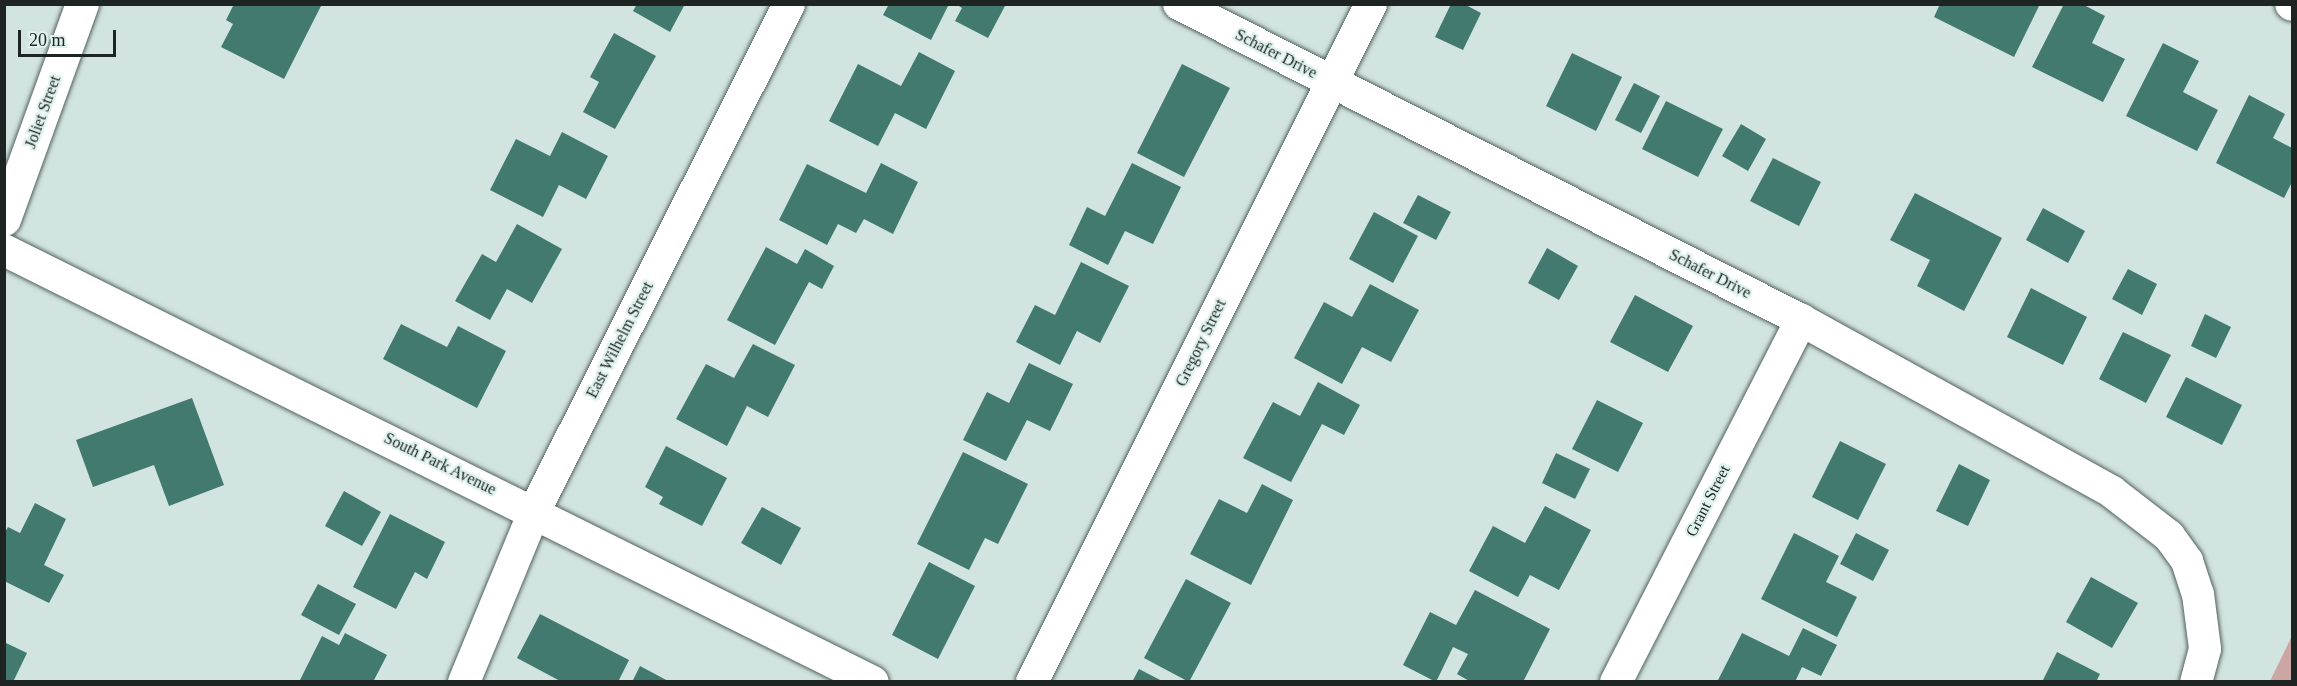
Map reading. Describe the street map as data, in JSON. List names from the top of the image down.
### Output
{
  "streets": {
    "street": [
      "Schafer Drive",
      "Joliet Street",
      "East Wilhelm Street",
      "Gregory Street",
      "South Park Avenue",
      "Grant Street"
    ]
  },
  "crossings": [
    ["Schafer Drive", "Gregory Street"],
    ["Schafer Drive", "Grant Street"],
    ["East Wilhelm Street", "South Park Avenue"]
  ],
  "scale_bar": "20 m"
}
